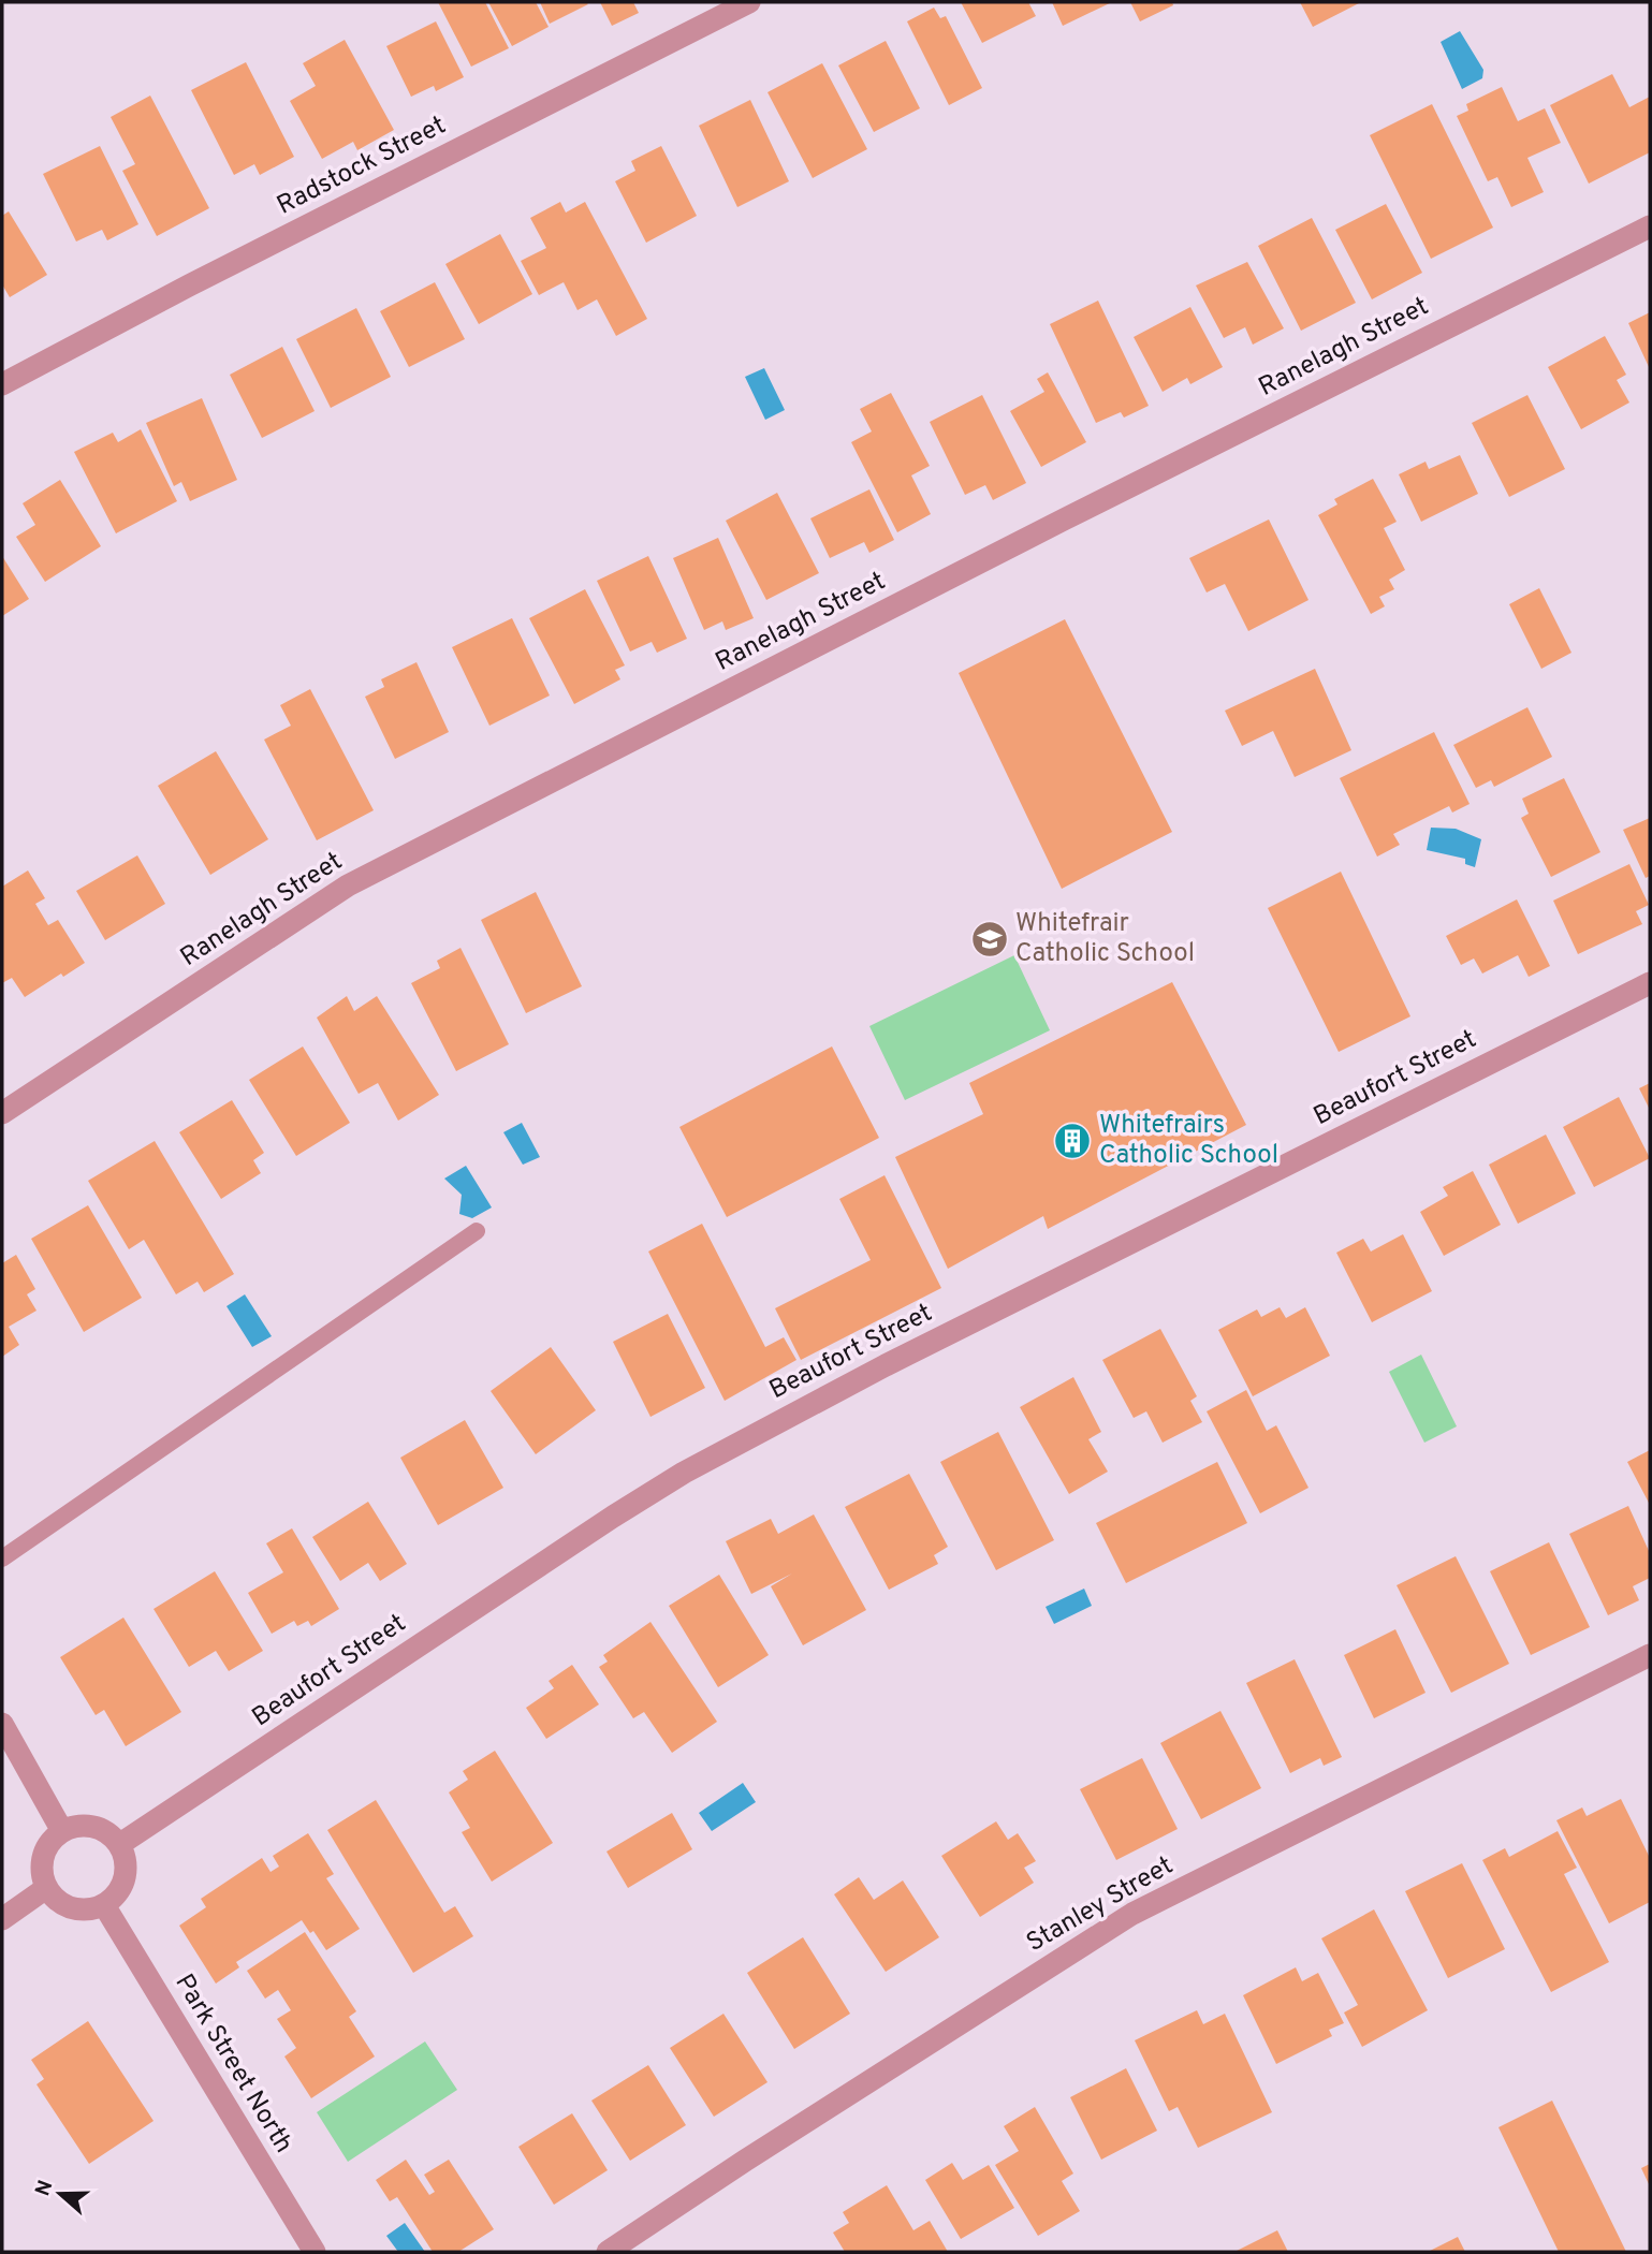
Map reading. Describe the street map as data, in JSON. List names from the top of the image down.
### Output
{
  "streets": {
    "street": [
      "Radstock Street",
      "Ranelagh Street",
      "Beaufort Street",
      "Stanley Street",
      "Park Street North"
    ]
  },
  "crossings": [
    ["Beaufort Street", "Park Street North"]
  ],
  "places": {
    "school or university": ["Whitefrair Catholic School"],
    "building": ["Whitefrairs Catholic School"]
  },
  "north": "left"
}
